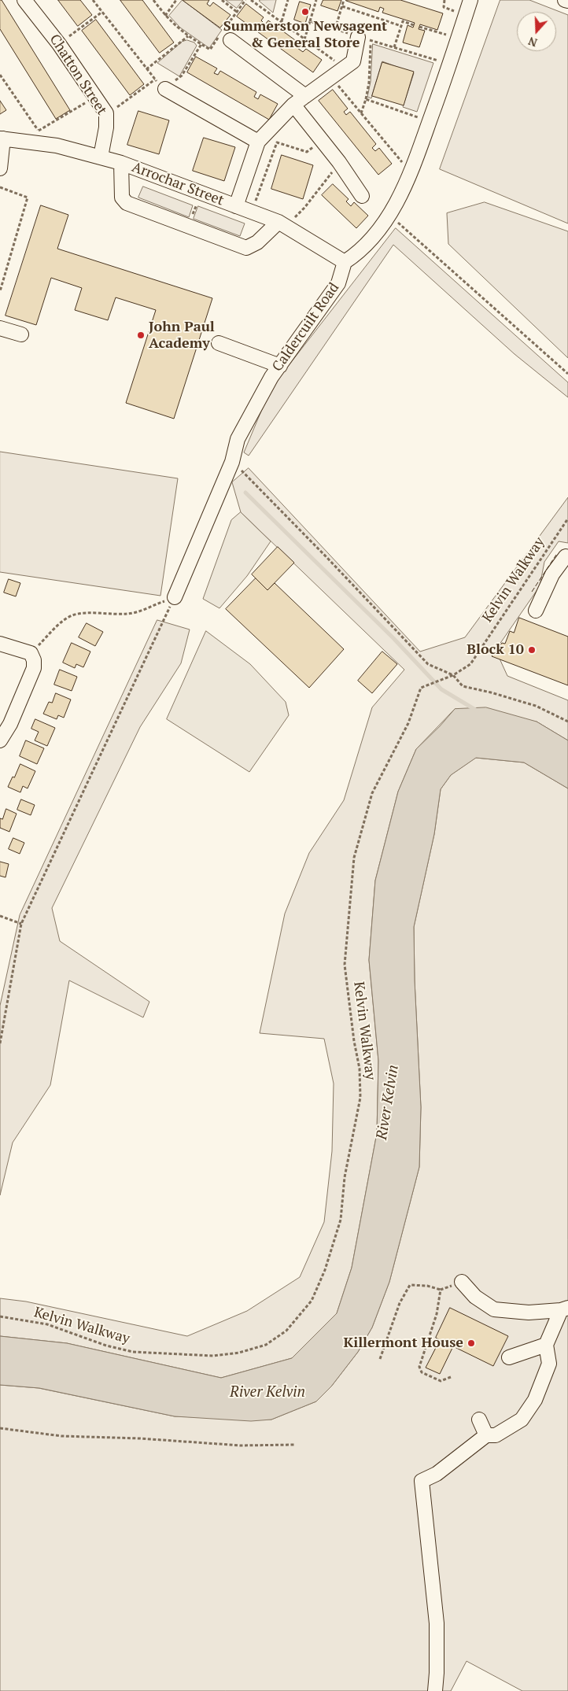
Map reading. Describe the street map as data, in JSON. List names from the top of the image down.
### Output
{
  "streets": {
    "street": ["Chatton Street", "Arrochar Street", "Caldercuilt Road"],
    "path": ["Kelvin Walkway"]
  },
  "crossings": [
    ["Chatton Street", "Arrochar Street"],
    ["Arrochar Street", "Caldercuilt Road"]
  ],
  "water": ["River Kelvin"],
  "places": [
    "Summerston Newsagent & General Store",
    "John Paul Academy",
    "Block 10",
    "Killermont House"
  ],
  "north": "bottom"
}
